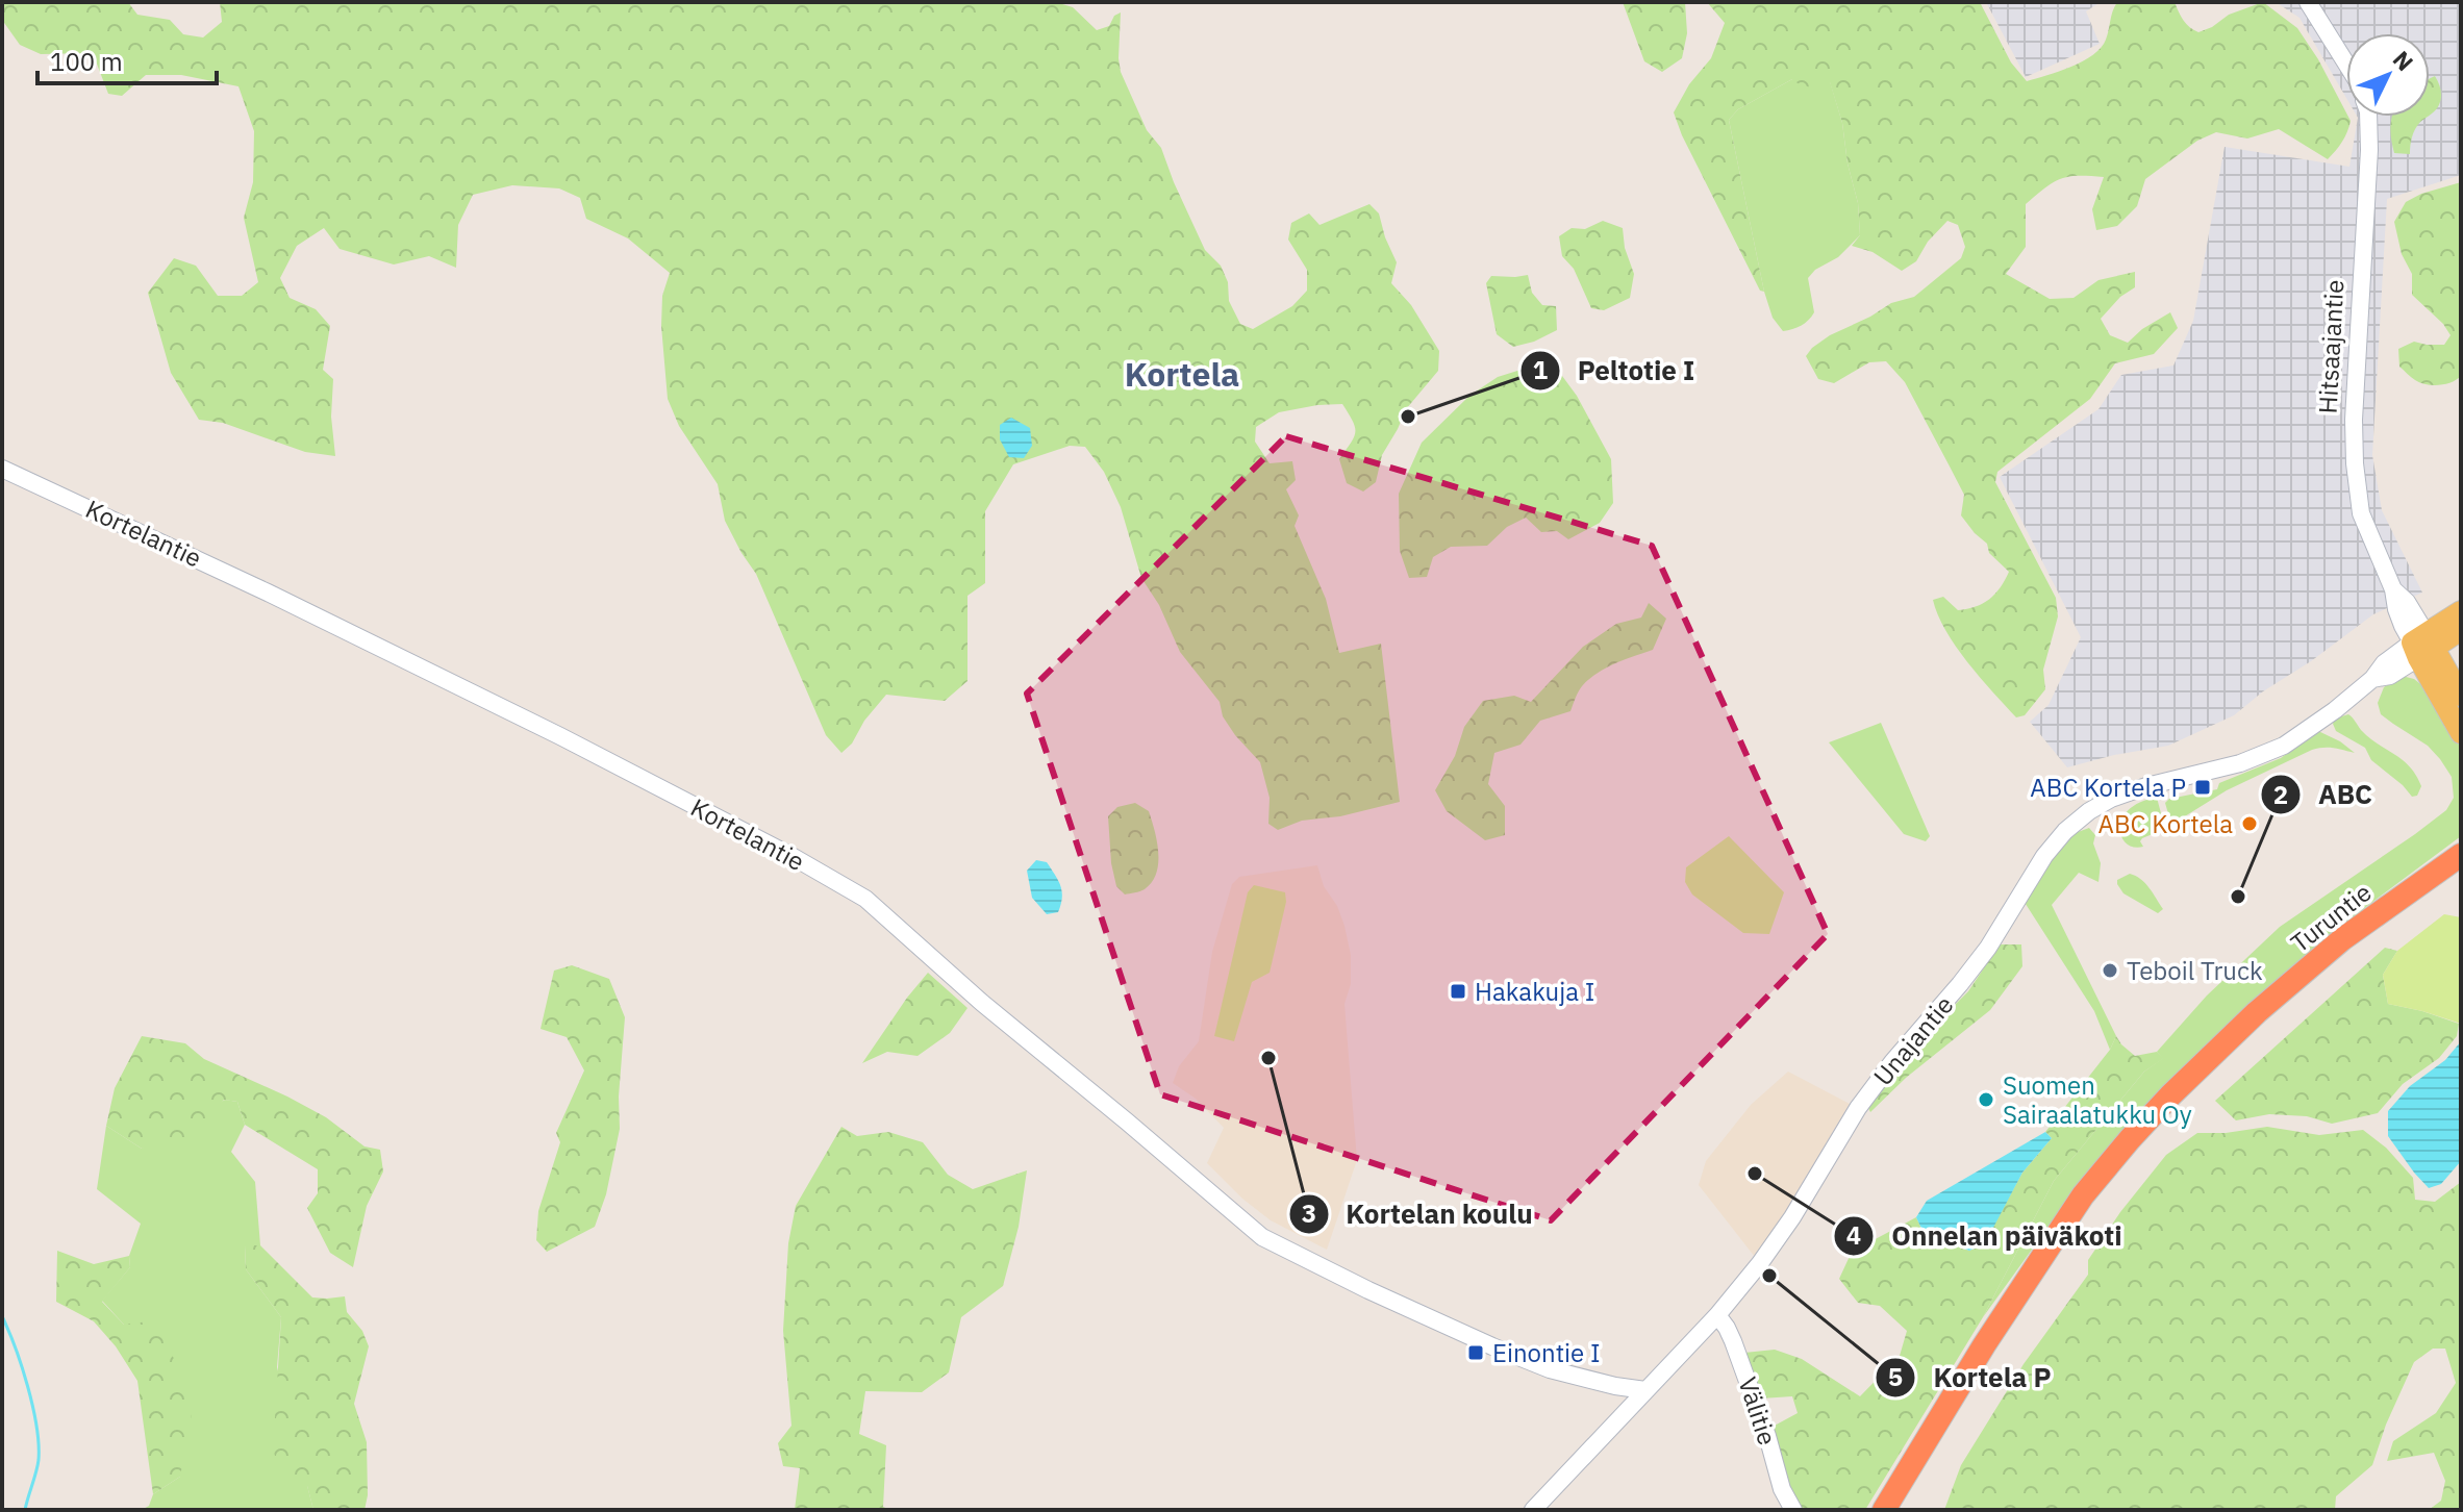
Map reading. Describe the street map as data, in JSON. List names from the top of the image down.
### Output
{
  "streets": {
    "highway": ["Turuntie"],
    "main road": ["Hitsaajantie"],
    "street": ["Kortelantie", "Unajantie", "Välitie"]
  },
  "crossings": [
    ["Hitsaajantie", "Unajantie"],
    ["Kortelantie", "Unajantie"],
    ["Unajantie", "Välitie"]
  ],
  "districts": ["Kortela"],
  "places": {
    "other": [
      "Peltotie I",
      "ABC Kortela",
      "ABC",
      "Teboil Truck",
      "Kortelan koulu",
      "Suomen Sairaalatukku Oy",
      "Onnelan päiväkoti",
      "Kortela P"
    ],
    "transit": ["ABC Kortela P", "Hakakuja I", "Einontie I"]
  },
  "scale_bar": "100 m",
  "north": "top right"
}
